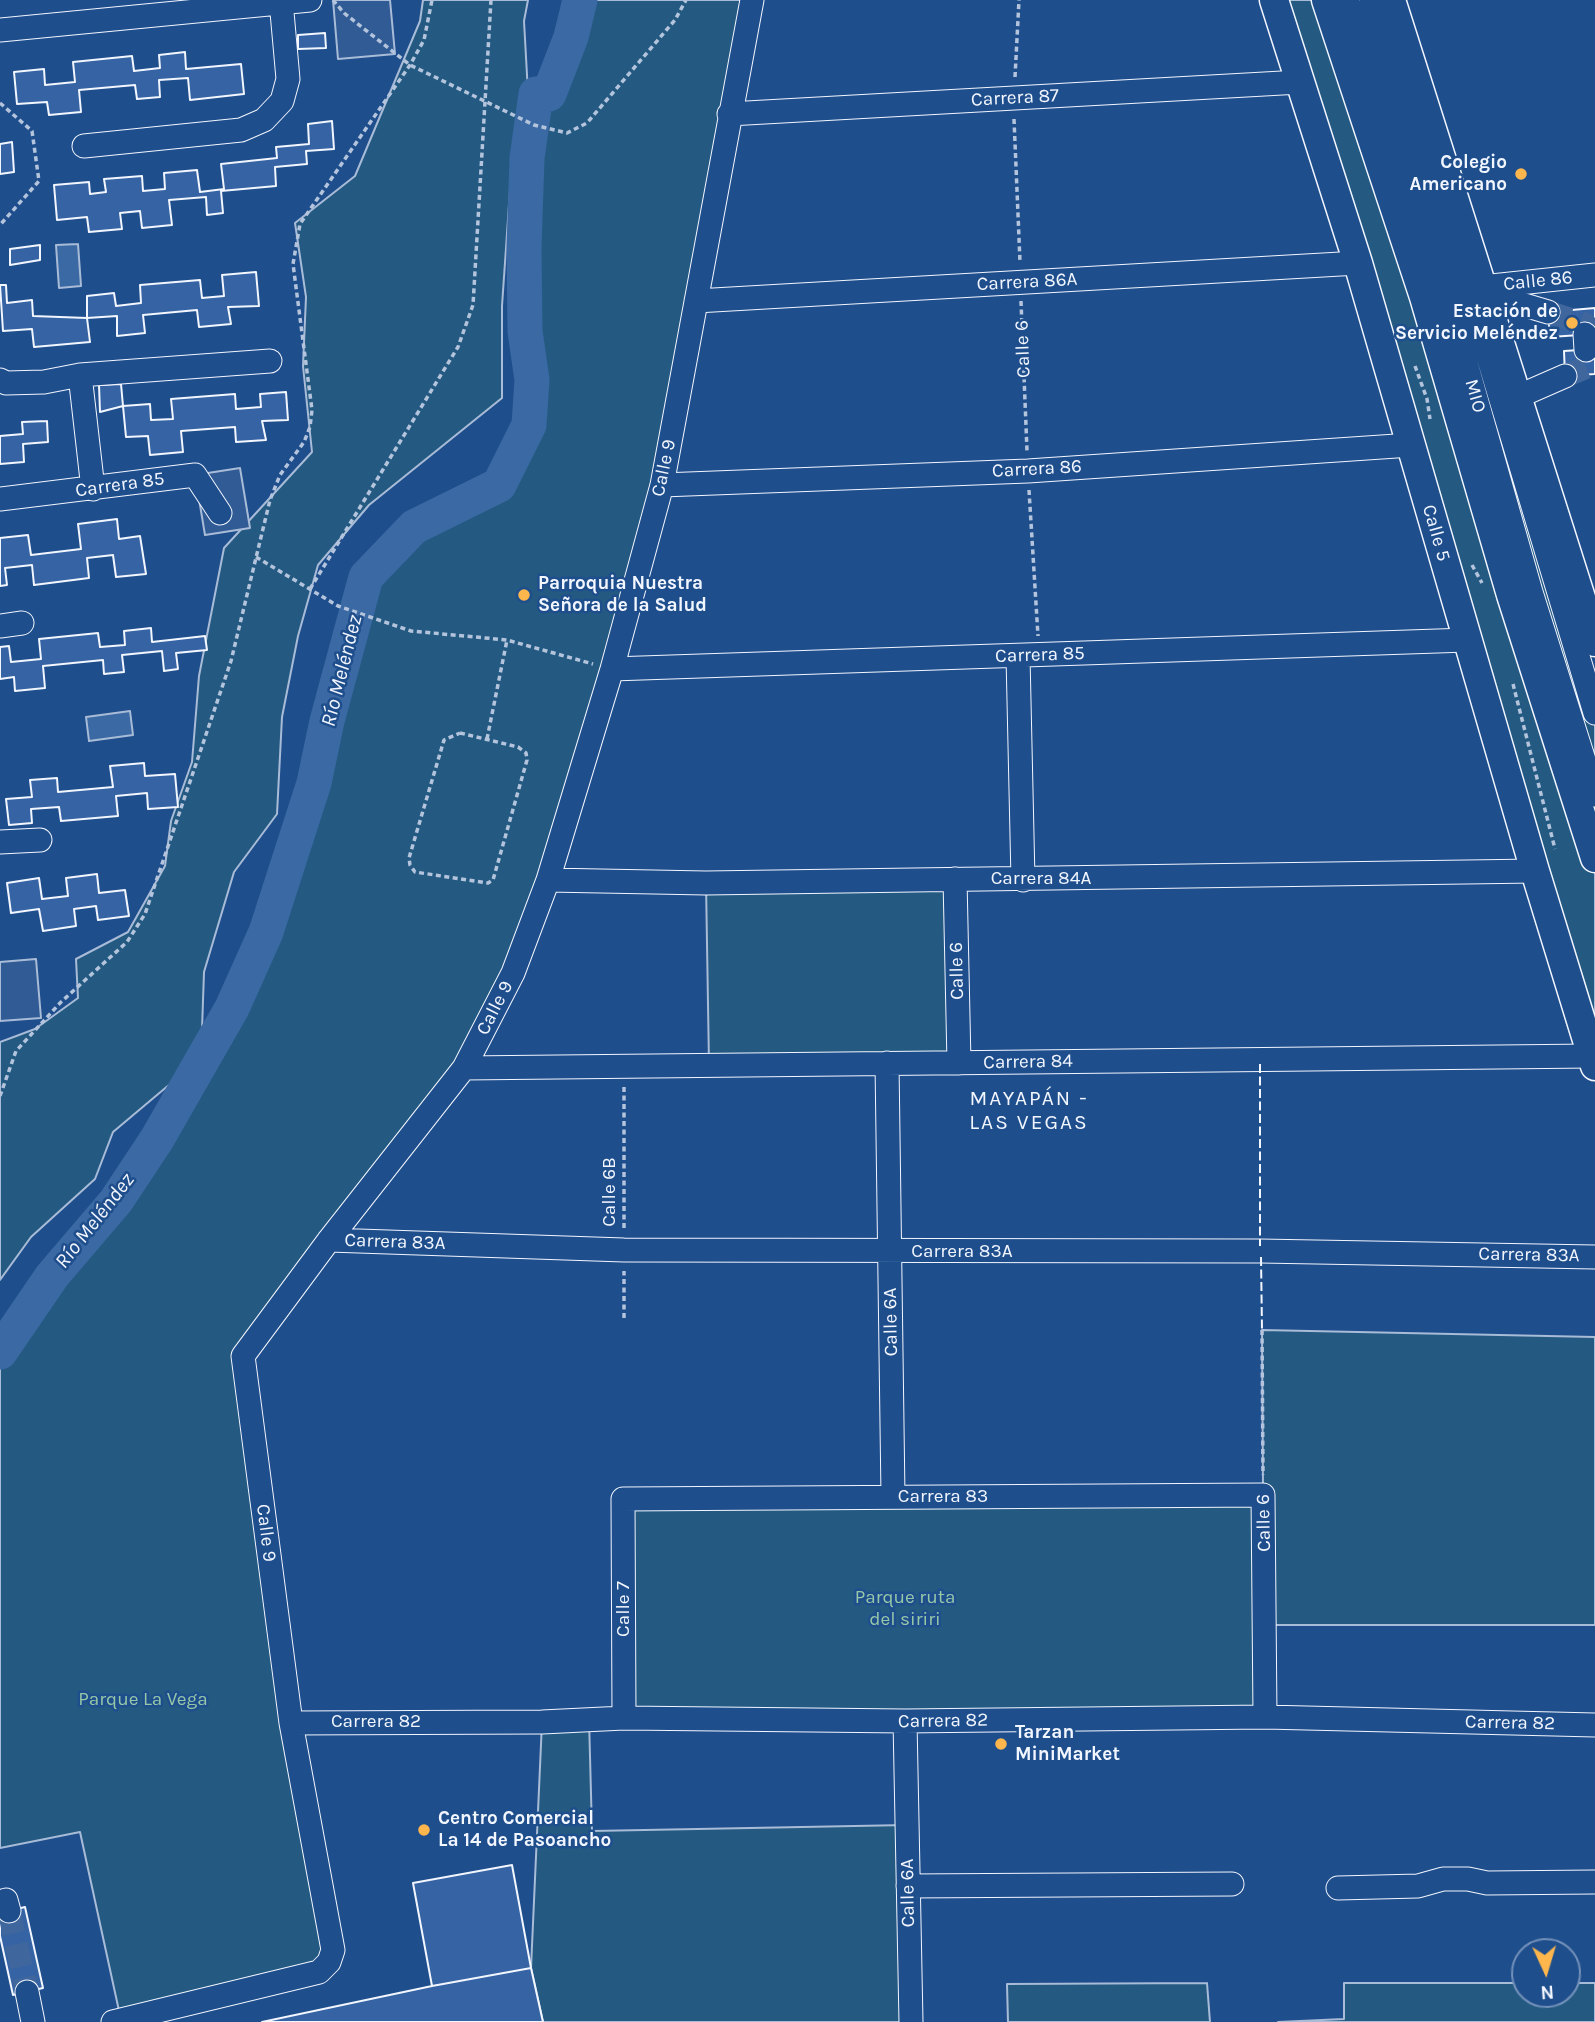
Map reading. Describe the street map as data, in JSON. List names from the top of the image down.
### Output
{
  "streets": {
    "main road": ["Calle 5"],
    "street": [
      "Carrera 87",
      "Calle 86",
      "Carrera 86A",
      "Calle 6",
      "MIO",
      "Calle 9",
      "Carrera 86",
      "Carrera 85",
      "Carrera 84A",
      "Carrera 84",
      "Carrera 83A",
      "Calle 6A",
      "Carrera 83",
      "Calle 7",
      "Carrera 82"
    ],
    "path": ["Calle 6B"]
  },
  "crossings": [
    ["Carrera 87", "Calle 6"],
    ["Carrera 87", "Calle 9"],
    ["Carrera 87", "Calle 5"],
    ["Carrera 86A", "Calle 6"],
    ["Carrera 86A", "Calle 9"],
    ["Carrera 86A", "Calle 5"],
    ["Calle 6", "Carrera 86"],
    ["Calle 6", "Carrera 85"],
    ["Calle 6", "Carrera 84A"],
    ["Calle 6", "Carrera 84"],
    ["Calle 6", "Carrera 83"],
    ["Calle 6", "Carrera 82"],
    ["Calle 9", "Carrera 86"],
    ["Calle 9", "Carrera 85"],
    ["Calle 9", "Carrera 84A"],
    ["Calle 9", "Carrera 84"],
    ["Calle 9", "Carrera 83A"],
    ["Calle 9", "Carrera 82"],
    ["Carrera 86", "Calle 5"],
    ["Carrera 85", "Calle 5"],
    ["Calle 5", "Carrera 84A"],
    ["Calle 5", "Carrera 84"],
    ["Carrera 84", "Calle 6B"],
    ["Carrera 84", "Calle 6A"],
    ["Calle 6B", "Carrera 83A"],
    ["Carrera 83A", "Calle 6A"],
    ["Calle 6A", "Carrera 83"],
    ["Calle 6A", "Carrera 82"],
    ["Carrera 83", "Calle 7"],
    ["Calle 7", "Carrera 82"]
  ],
  "districts": ["MAYAPÁN - LAS VEGAS"],
  "water": ["Río Meléndez"],
  "parks": ["Parque ruta del siriri", "Parque La Vega"],
  "places": [
    "Colegio Americano",
    "Estación de Servicio Meléndez",
    "Parroquia Nuestra Señora de la Salud",
    "Tarzan MiniMarket",
    "Centro Comercial La 14 de Pasoancho"
  ],
  "north": "bottom"
}
